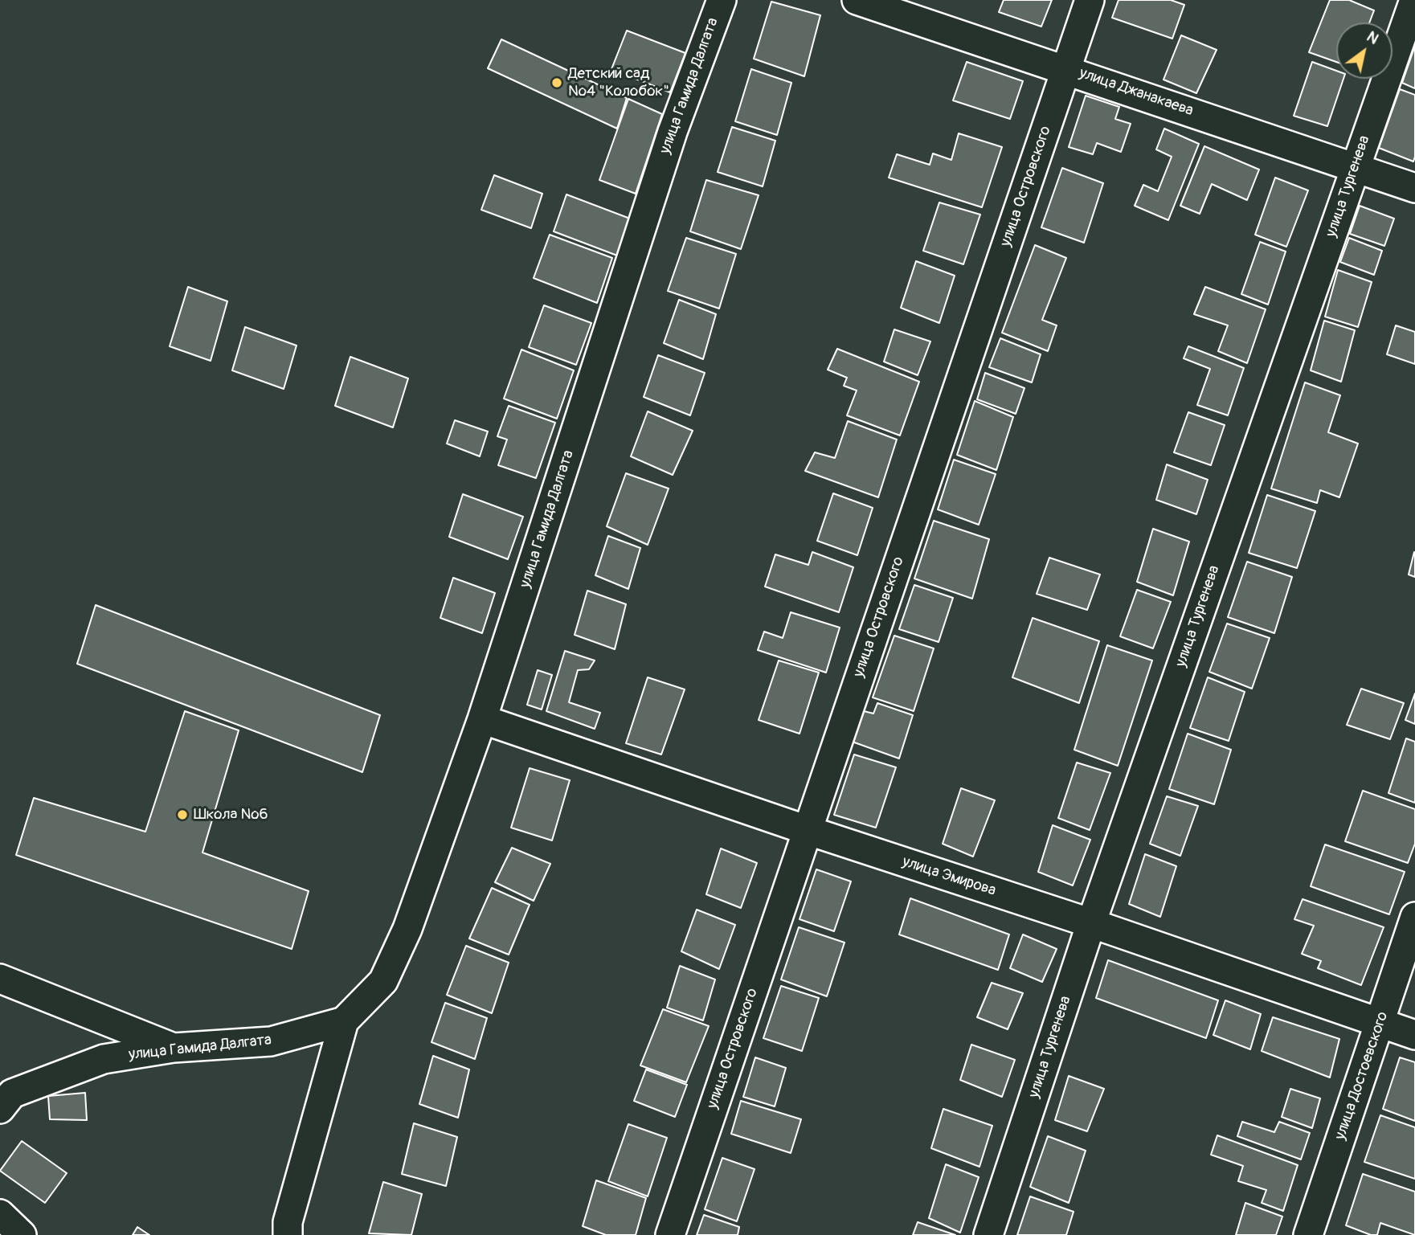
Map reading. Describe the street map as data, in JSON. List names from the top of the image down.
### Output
{
  "streets": {
    "street": [
      "улица Гамида Далгата",
      "улица Джанакаева",
      "улица Островского",
      "улица Тургенева",
      "улица Эмирова",
      "улица Достоевского"
    ]
  },
  "crossings": [
    ["улица Гамида Далгата", "улица Эмирова"],
    ["улица Джанакаева", "улица Островского"],
    ["улица Джанакаева", "улица Тургенева"],
    ["улица Островского", "улица Эмирова"],
    ["улица Тургенева", "улица Эмирова"],
    ["улица Эмирова", "улица Достоевского"]
  ],
  "places": ["Детский сад №4 \"Колобок\"", "Школа №6"],
  "north": "top right"
}
